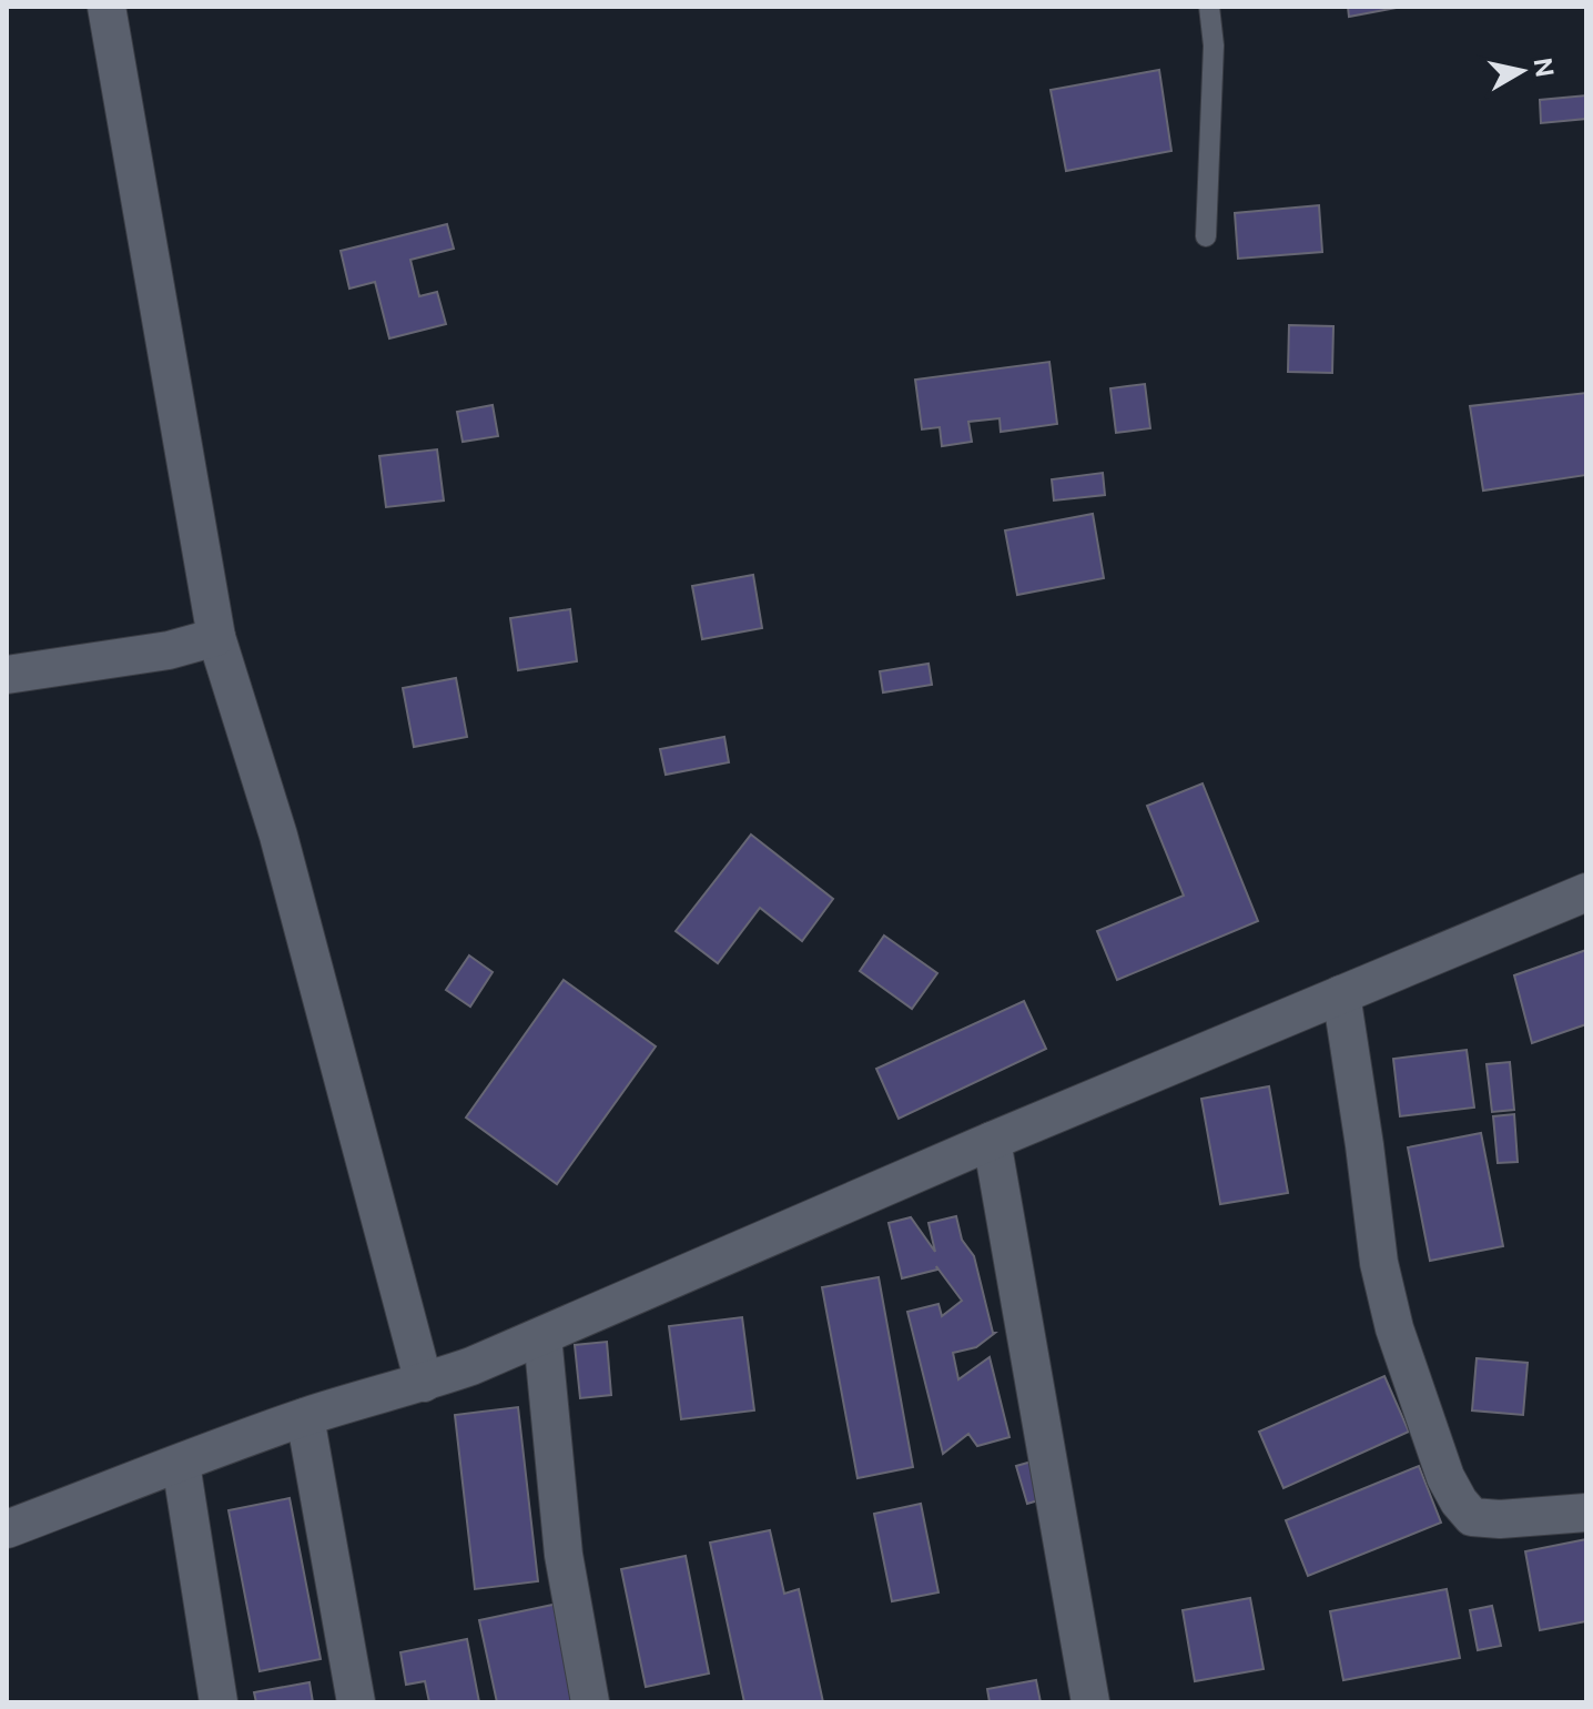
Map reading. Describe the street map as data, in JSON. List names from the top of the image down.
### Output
{
  "north": "right"
}
